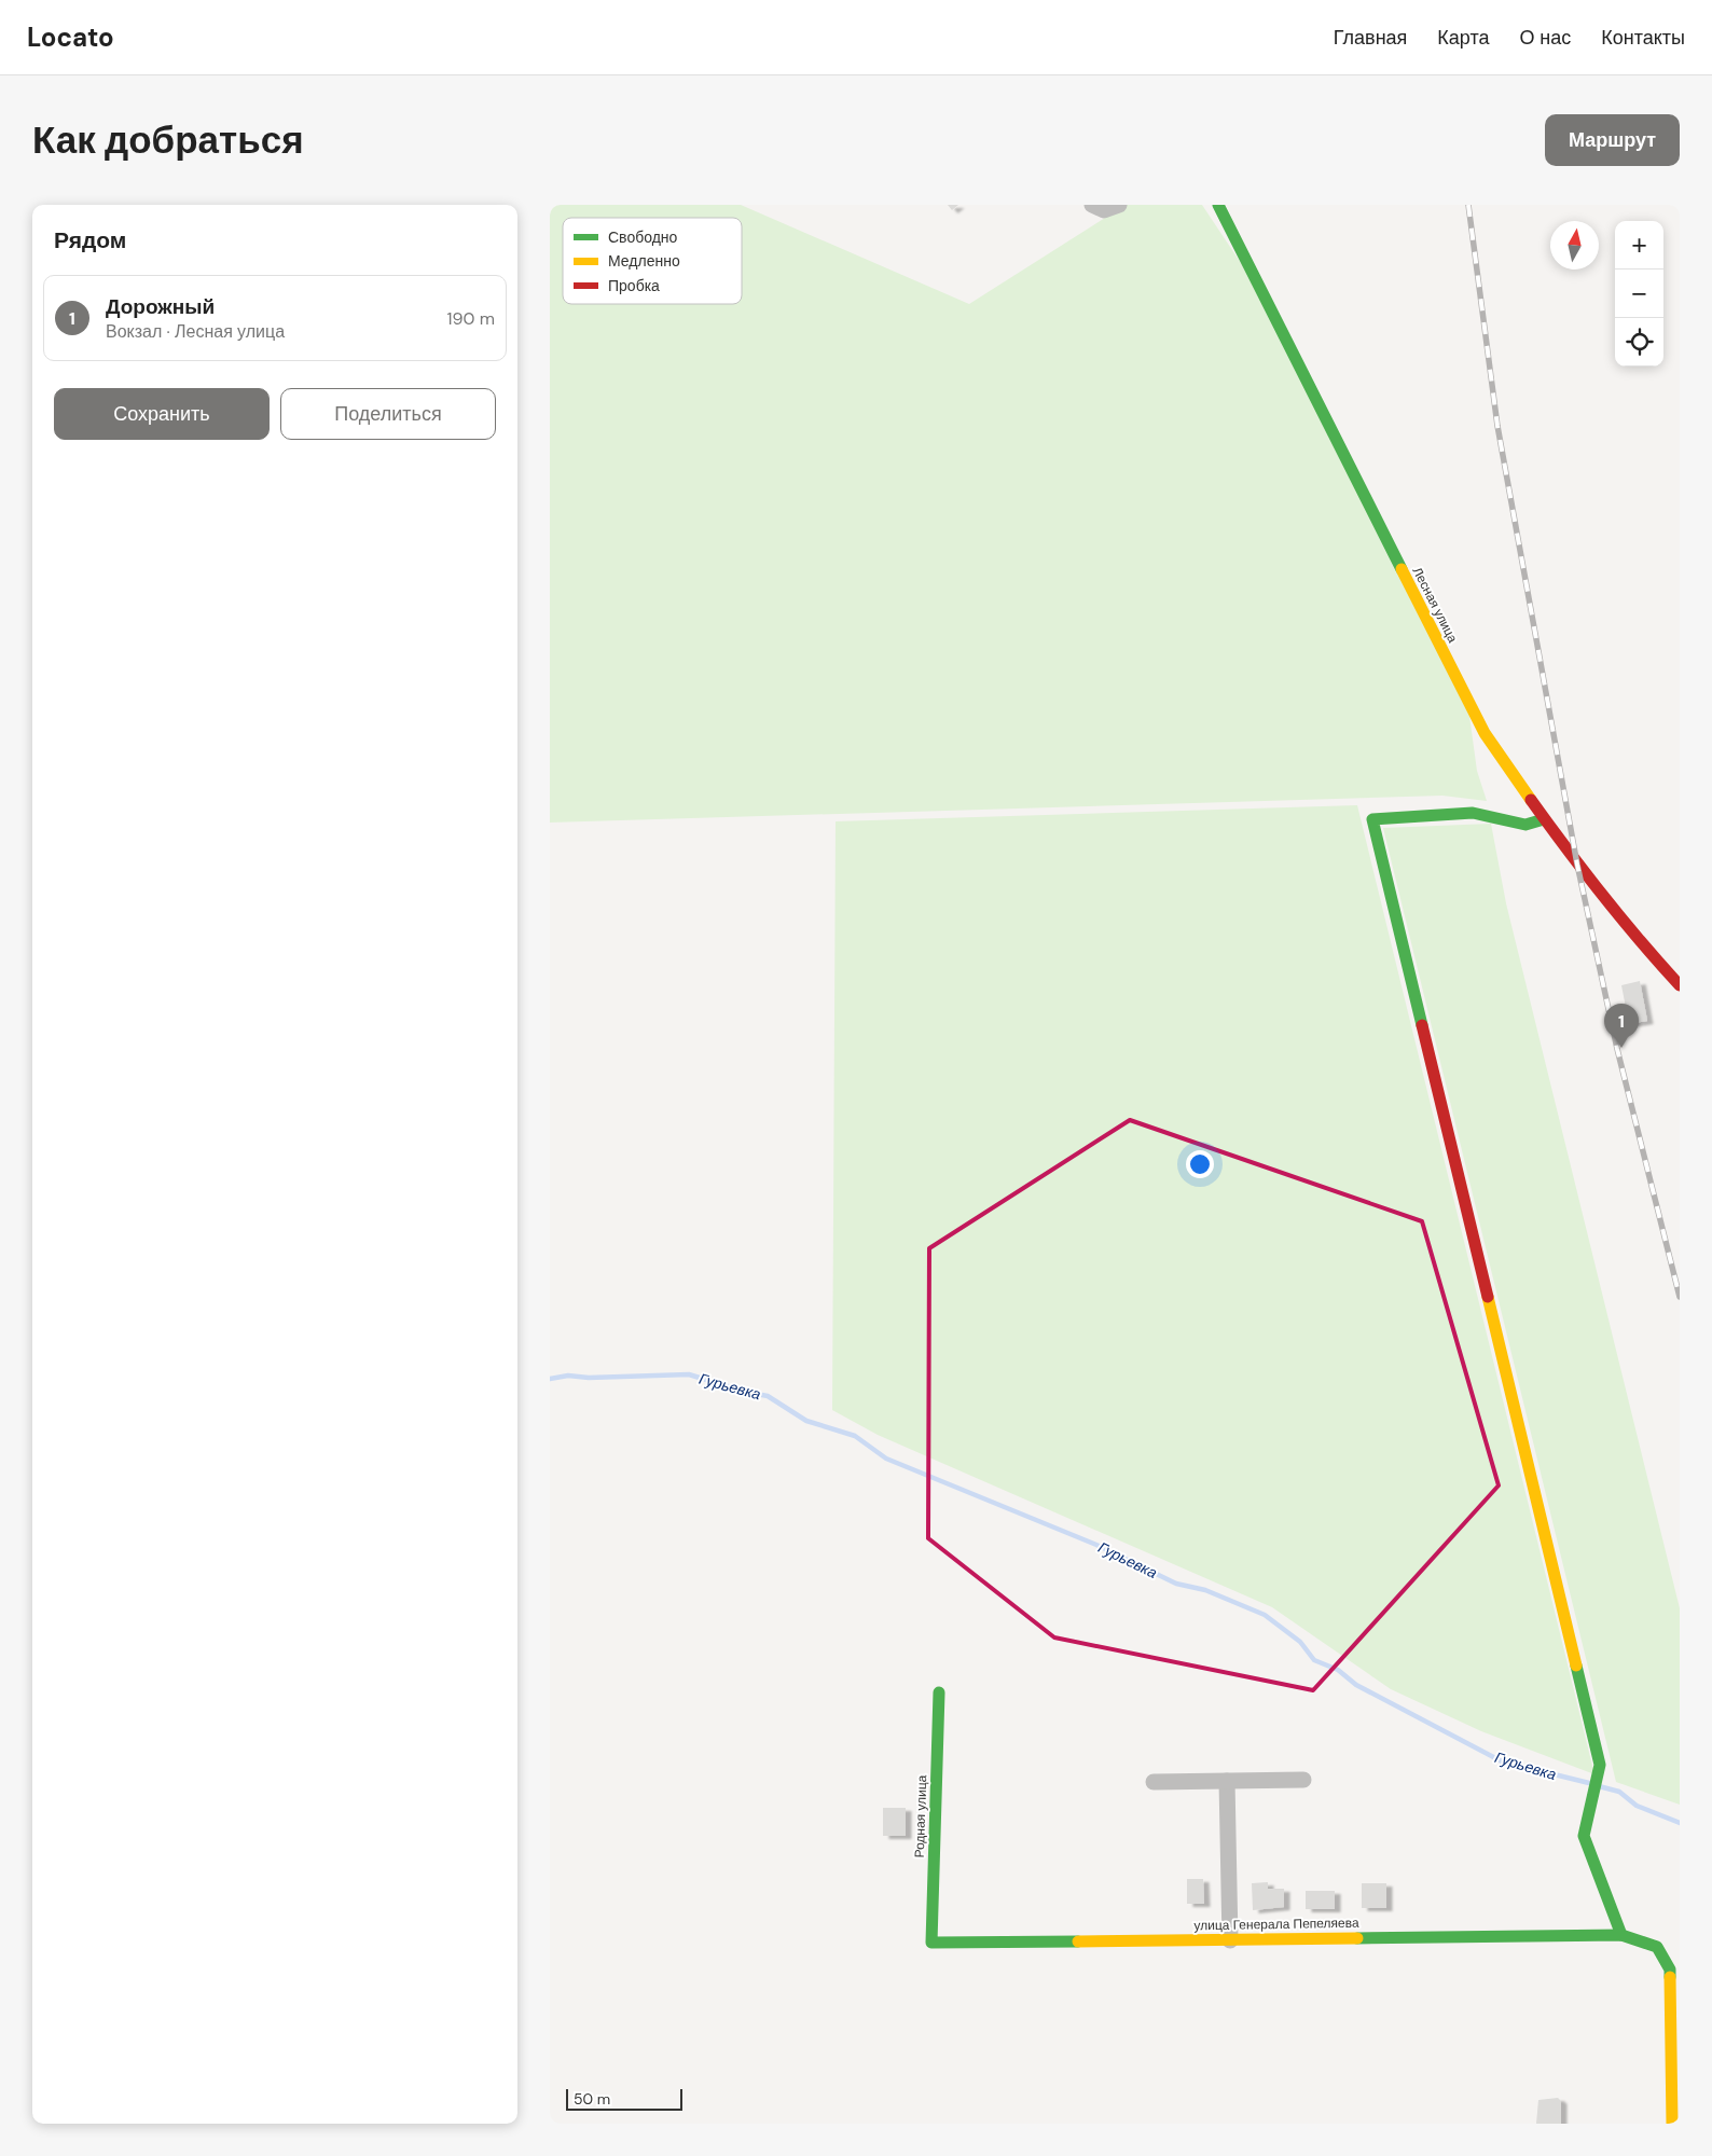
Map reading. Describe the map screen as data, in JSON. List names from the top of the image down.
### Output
{
  "streets": {
    "street": ["Лесная улица", "Родная улица", "улица Генерала Пепеляева"]
  },
  "crossings": [
    ["Родная улица", "улица Генерала Пепеляева"]
  ],
  "water": ["Гурьевка"],
  "legend": ["Свободно", "Медленно", "Пробка"],
  "scale_bar": "50 m",
  "north": "top",
  "page": {
    "header": "Locato",
    "nav": [
      "Главная",
      "Карта",
      "О нас",
      "Контакты"
    ],
    "buttons": [
      "Маршрут",
      ["Сохранить", "Поделиться"]
    ],
    "title": "Как добраться",
    "heading": "Рядом",
    "map_buttons": ["+", "−"],
    "list": [
      {
        "mark": "1",
        "name": "Дорожный",
        "note": "Вокзал · Лесная улица",
        "value": "190 m"
      }
    ],
    "pins": "1",
    "scale": "50 m"
  }
}
